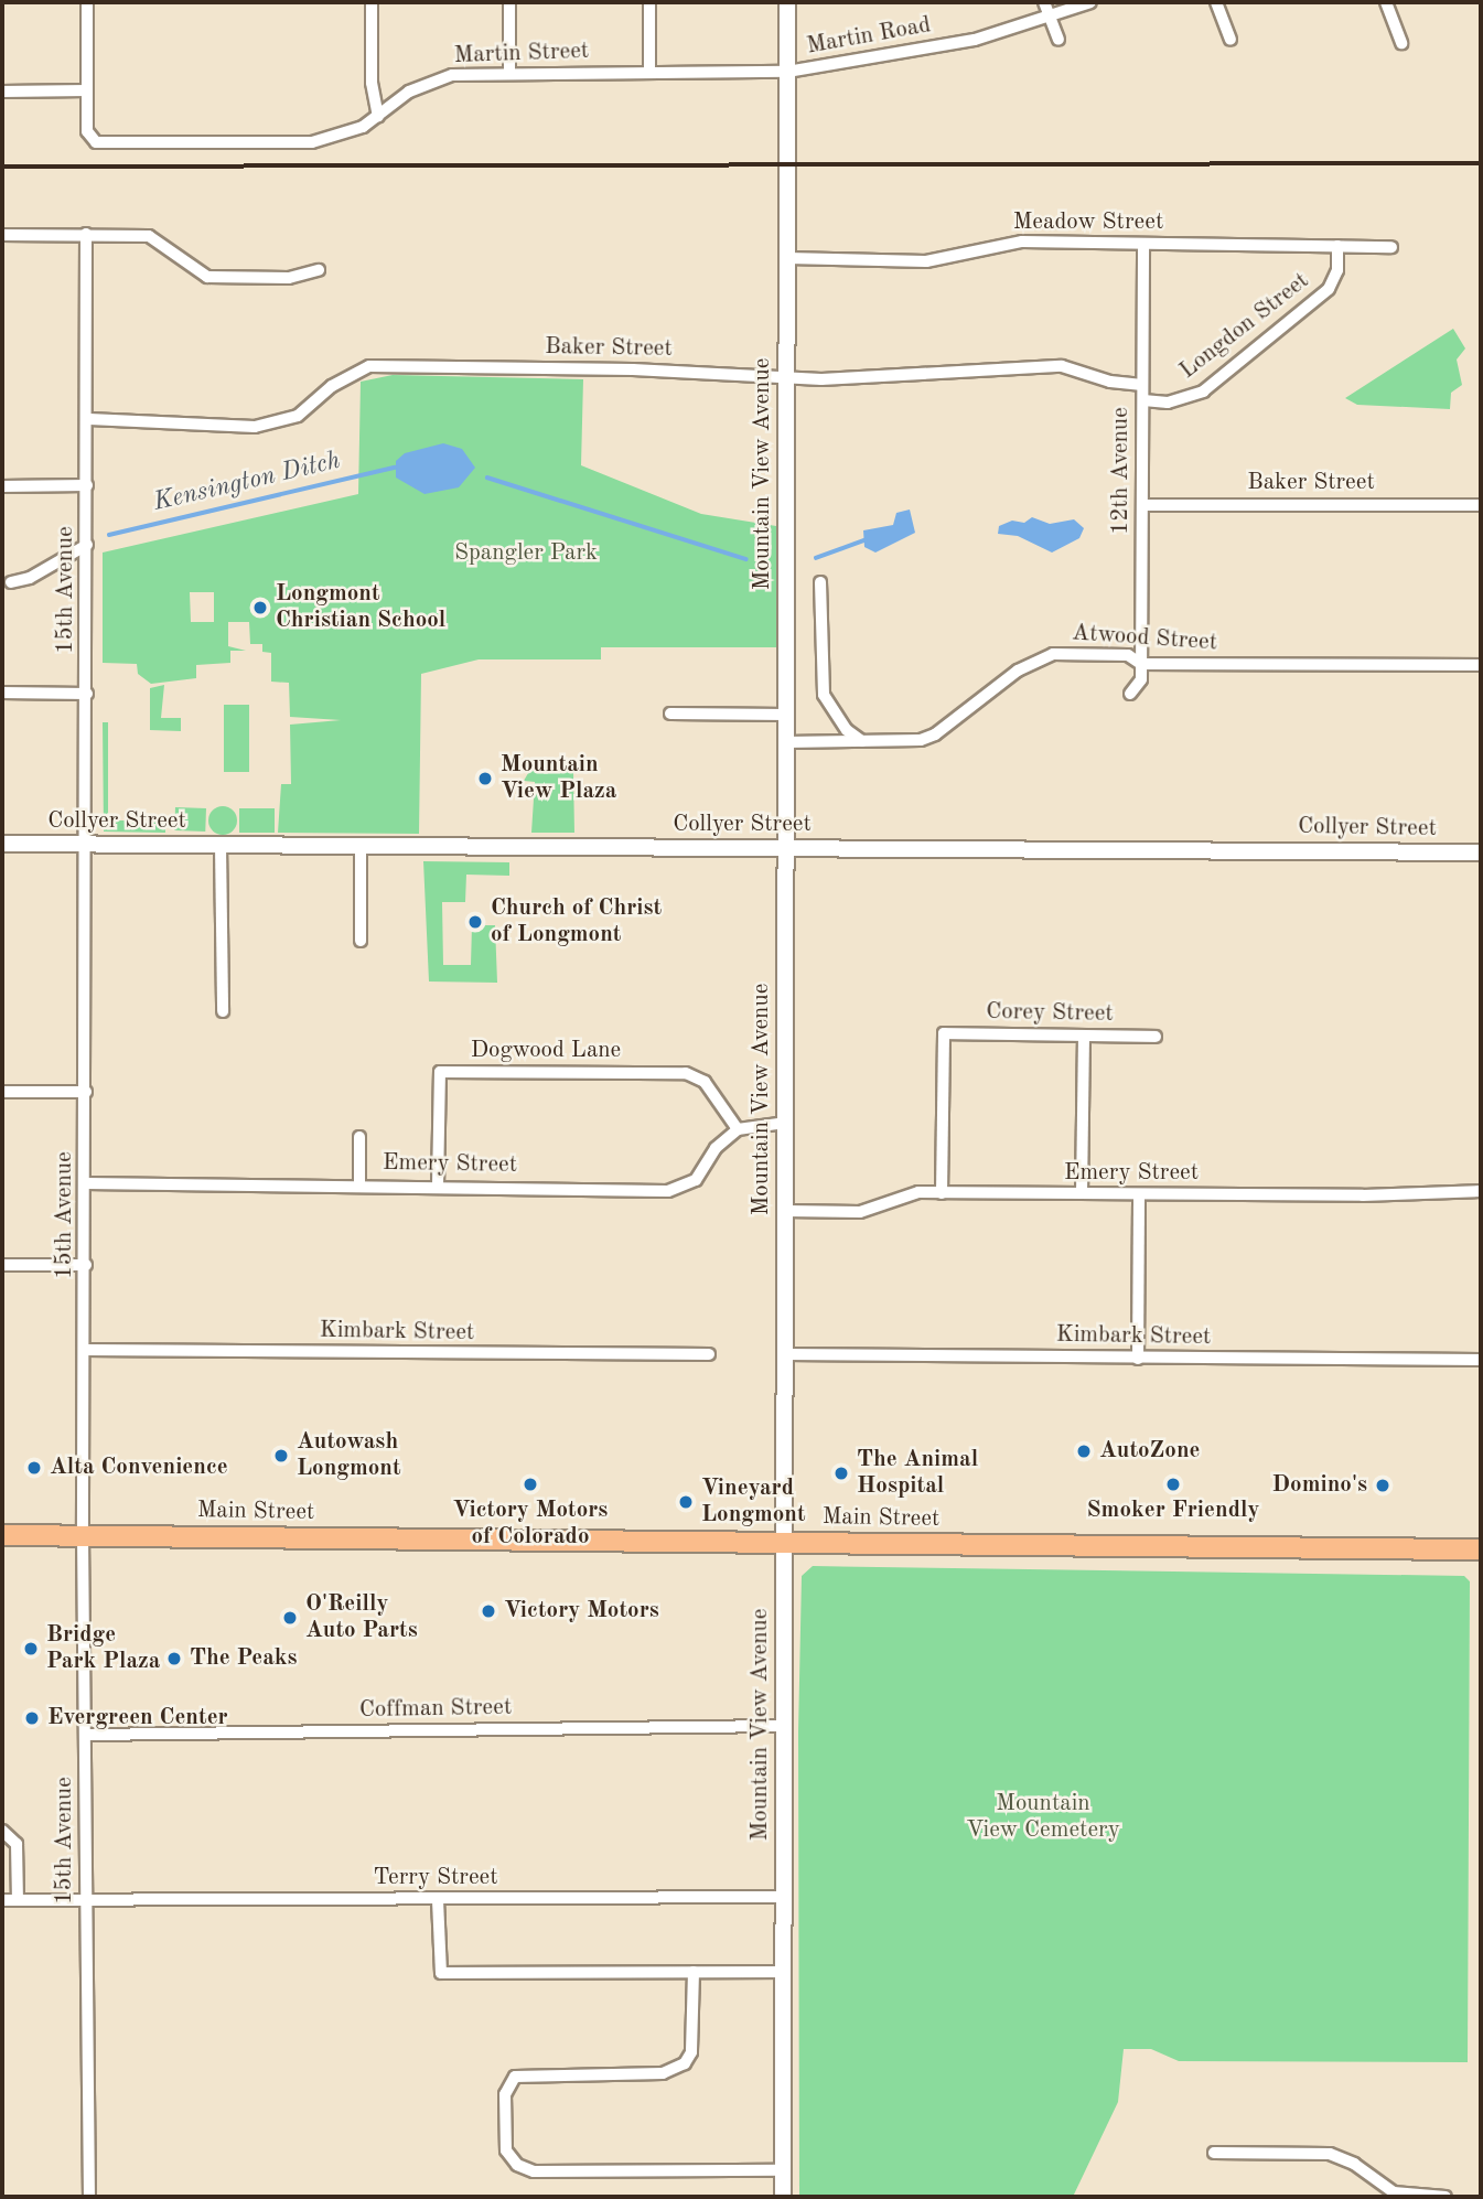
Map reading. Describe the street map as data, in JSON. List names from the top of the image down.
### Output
{
  "streets": {
    "highway": ["Main Street"],
    "street": [
      "Martin Road",
      "Martin Street",
      "Meadow Street",
      "Longdon Street",
      "Baker Street",
      "12th Avenue",
      "Mountain View Avenue",
      "15th Avenue",
      "Atwood Street",
      "Collyer Street",
      "Corey Street",
      "Dogwood Lane",
      "Emery Street",
      "Kimbark Street",
      "Coffman Street",
      "Terry Street"
    ]
  },
  "crossings": [
    ["Martin Road", "Martin Street"],
    ["Martin Road", "Mountain View Avenue"],
    ["Martin Street", "Mountain View Avenue"],
    ["Meadow Street", "Longdon Street"],
    ["Meadow Street", "12th Avenue"],
    ["Meadow Street", "Mountain View Avenue"],
    ["Longdon Street", "12th Avenue"],
    ["Baker Street", "12th Avenue"],
    ["Baker Street", "Mountain View Avenue"],
    ["Baker Street", "15th Avenue"],
    ["12th Avenue", "Atwood Street"],
    ["Mountain View Avenue", "Atwood Street"],
    ["Mountain View Avenue", "Collyer Street"],
    ["Mountain View Avenue", "Emery Street"],
    ["Mountain View Avenue", "Kimbark Street"],
    ["Mountain View Avenue", "Main Street"],
    ["Mountain View Avenue", "Coffman Street"],
    ["Mountain View Avenue", "Terry Street"],
    ["15th Avenue", "Collyer Street"],
    ["15th Avenue", "Emery Street"],
    ["15th Avenue", "Kimbark Street"],
    ["15th Avenue", "Main Street"],
    ["15th Avenue", "Coffman Street"],
    ["15th Avenue", "Terry Street"],
    ["Corey Street", "Emery Street"],
    ["Dogwood Lane", "Emery Street"]
  ],
  "water": ["Kensington Ditch"],
  "parks": ["Spangler Park", "Mountain View Cemetery"],
  "places": [
    "Longmont Christian School",
    "Mountain View Plaza",
    "Church of Christ of Longmont",
    "AutoZone",
    "Autowash Longmont",
    "Alta Convenience",
    "The Animal Hospital",
    "Victory Motors of Colorado",
    "Smoker Friendly",
    "Domino's",
    "Vineyard Longmont",
    "Victory Motors",
    "O'Reilly Auto Parts",
    "Bridge Park Plaza",
    "The Peaks",
    "Evergreen Center"
  ]
}
